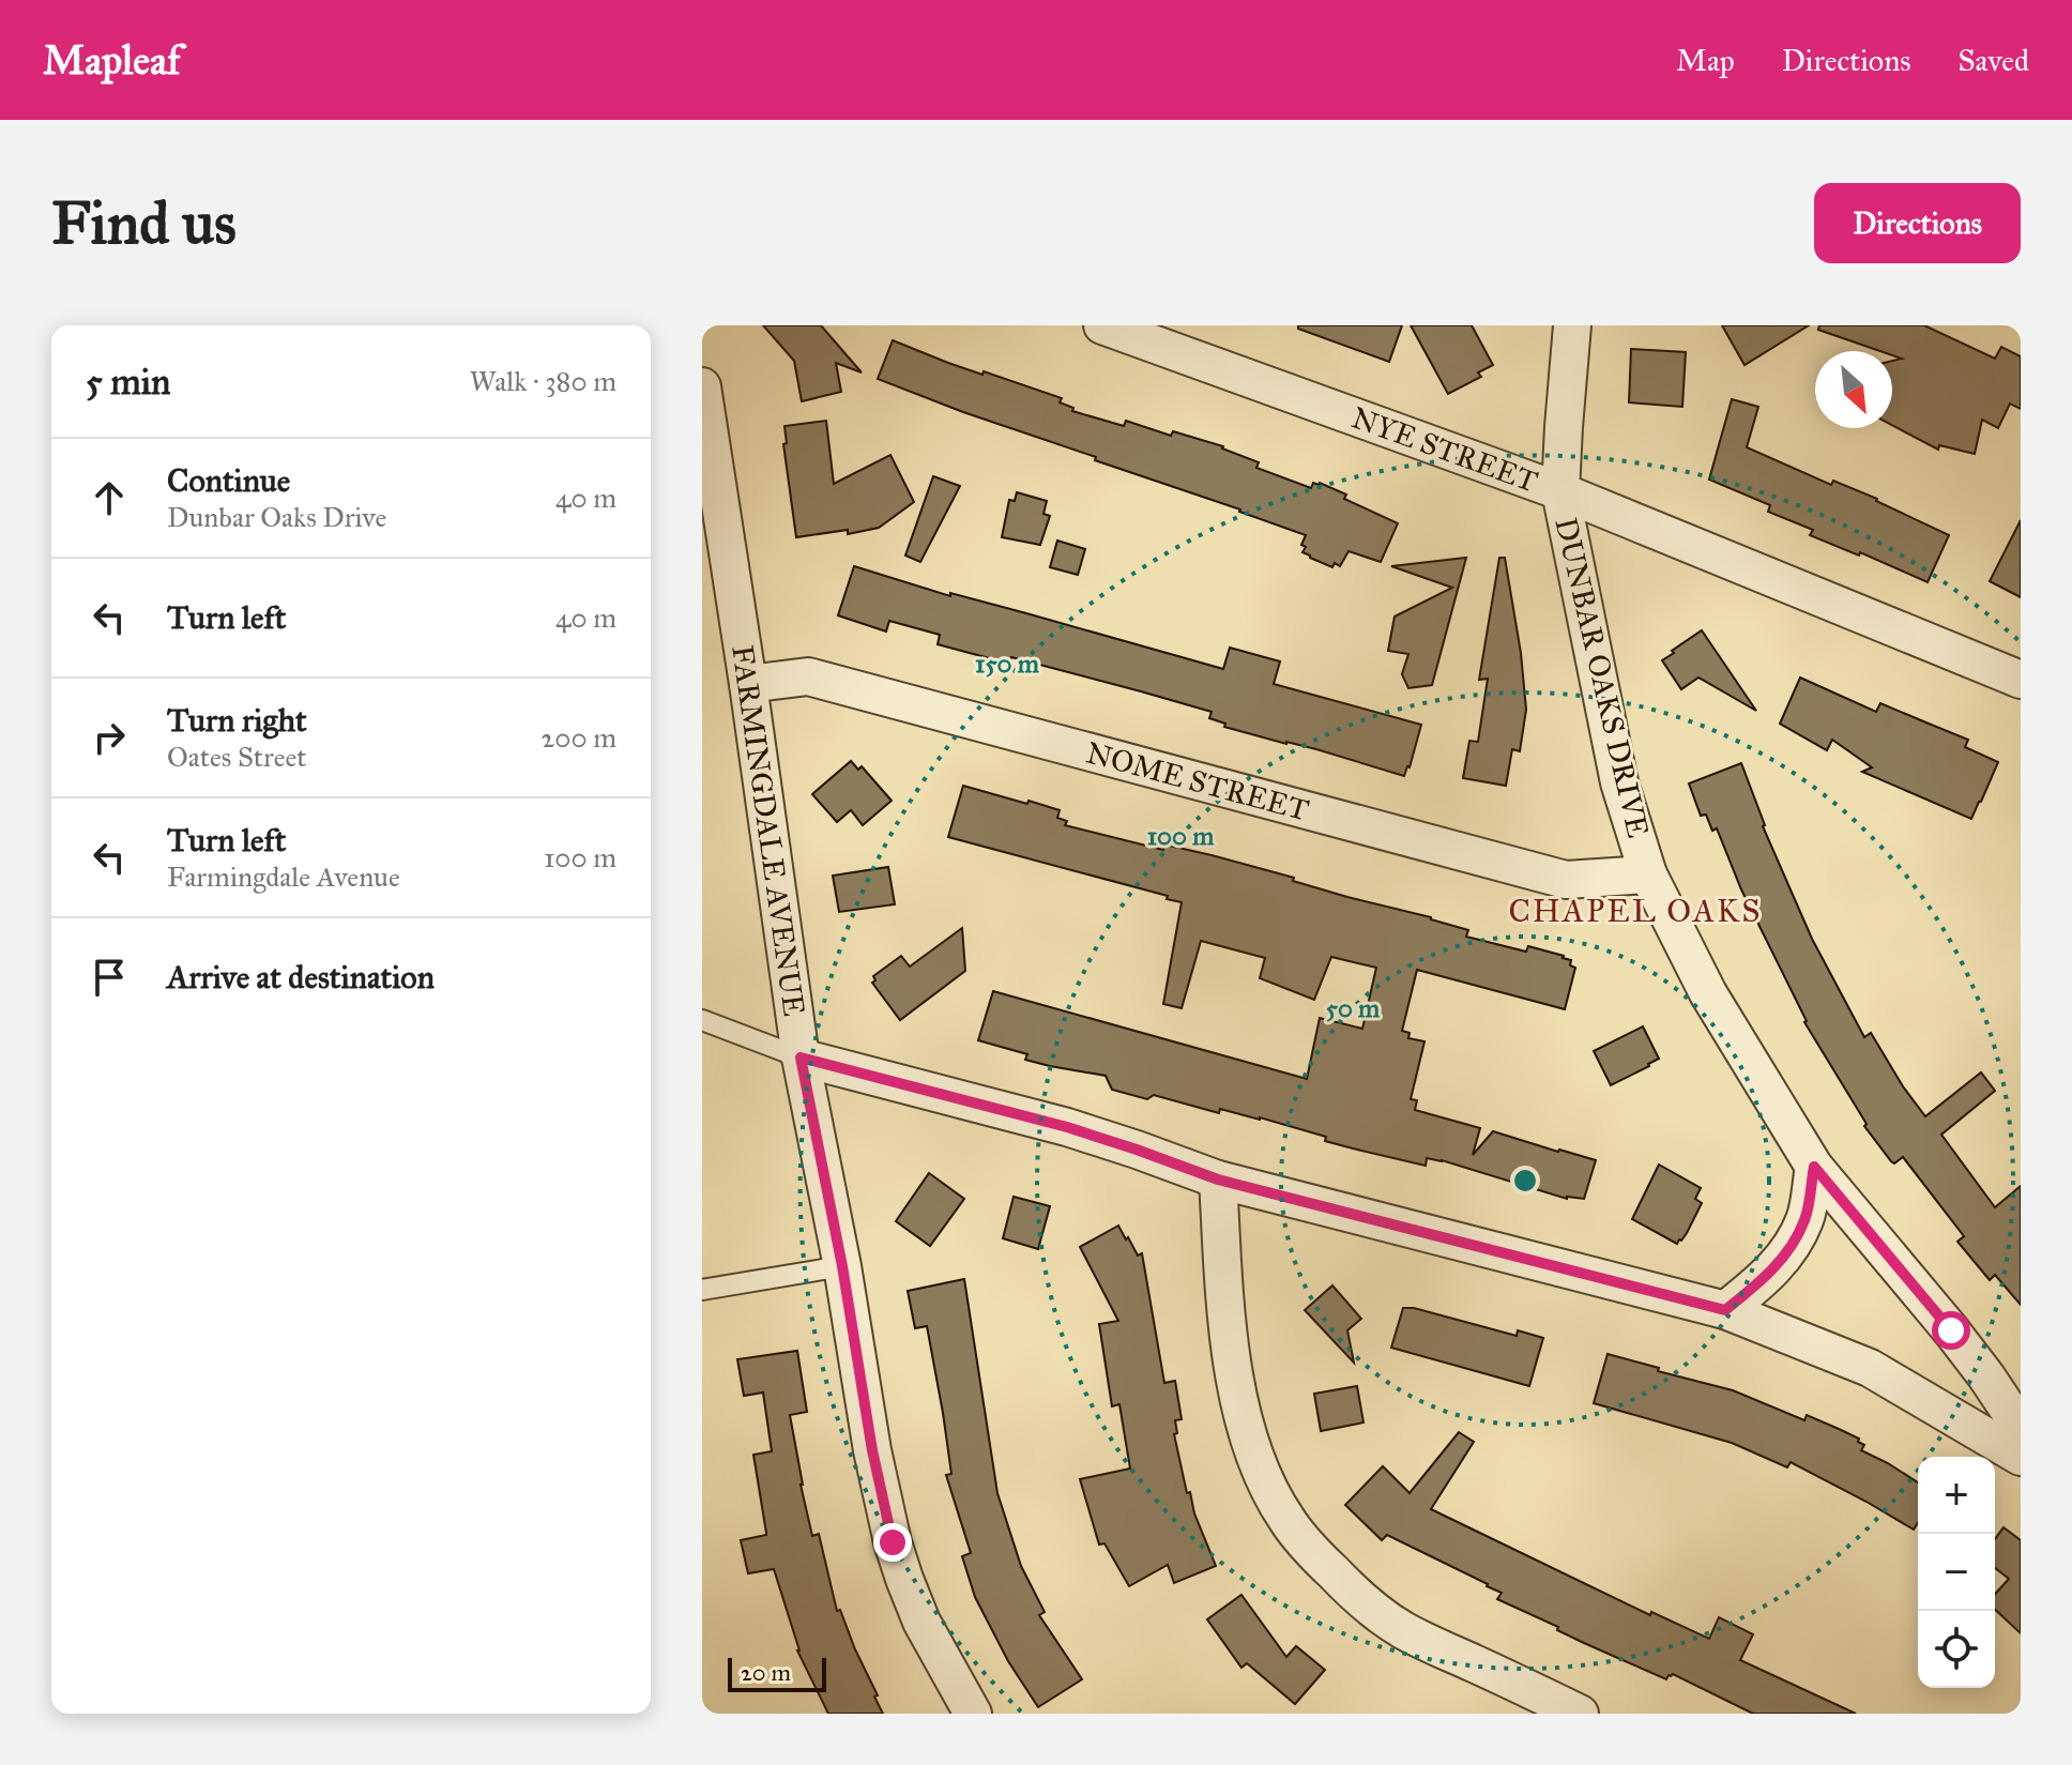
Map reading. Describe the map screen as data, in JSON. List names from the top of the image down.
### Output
{
  "streets": {
    "street": [
      "NYE STREET",
      "DUNBAR OAKS DRIVE",
      "NOME STREET",
      "FARMINGDALE AVENUE"
    ]
  },
  "crossings": [
    ["NYE STREET", "DUNBAR OAKS DRIVE"],
    ["DUNBAR OAKS DRIVE", "NOME STREET"],
    ["NOME STREET", "FARMINGDALE AVENUE"]
  ],
  "districts": ["CHAPEL OAKS"],
  "scale_bar": "20 m",
  "north": "bottom right",
  "page": {
    "header": "Mapleaf",
    "nav": ["Map", "Directions", "Saved"],
    "buttons": "Directions",
    "title": "Find us",
    "heading": ["5 min", "Walk · 380 m"],
    "list": [
      ["Continue", "Dunbar Oaks Drive", "40 m"],
      ["Turn left", "40 m"],
      ["Turn right", "Oates Street", "200 m"],
      ["Turn left", "Farmingdale Avenue", "100 m"],
      "Arrive at destination"
    ],
    "map_buttons": ["+", "−"],
    "scale": "20 m"
  },
  "rings": ["150 m", "100 m", "50 m"]
}
